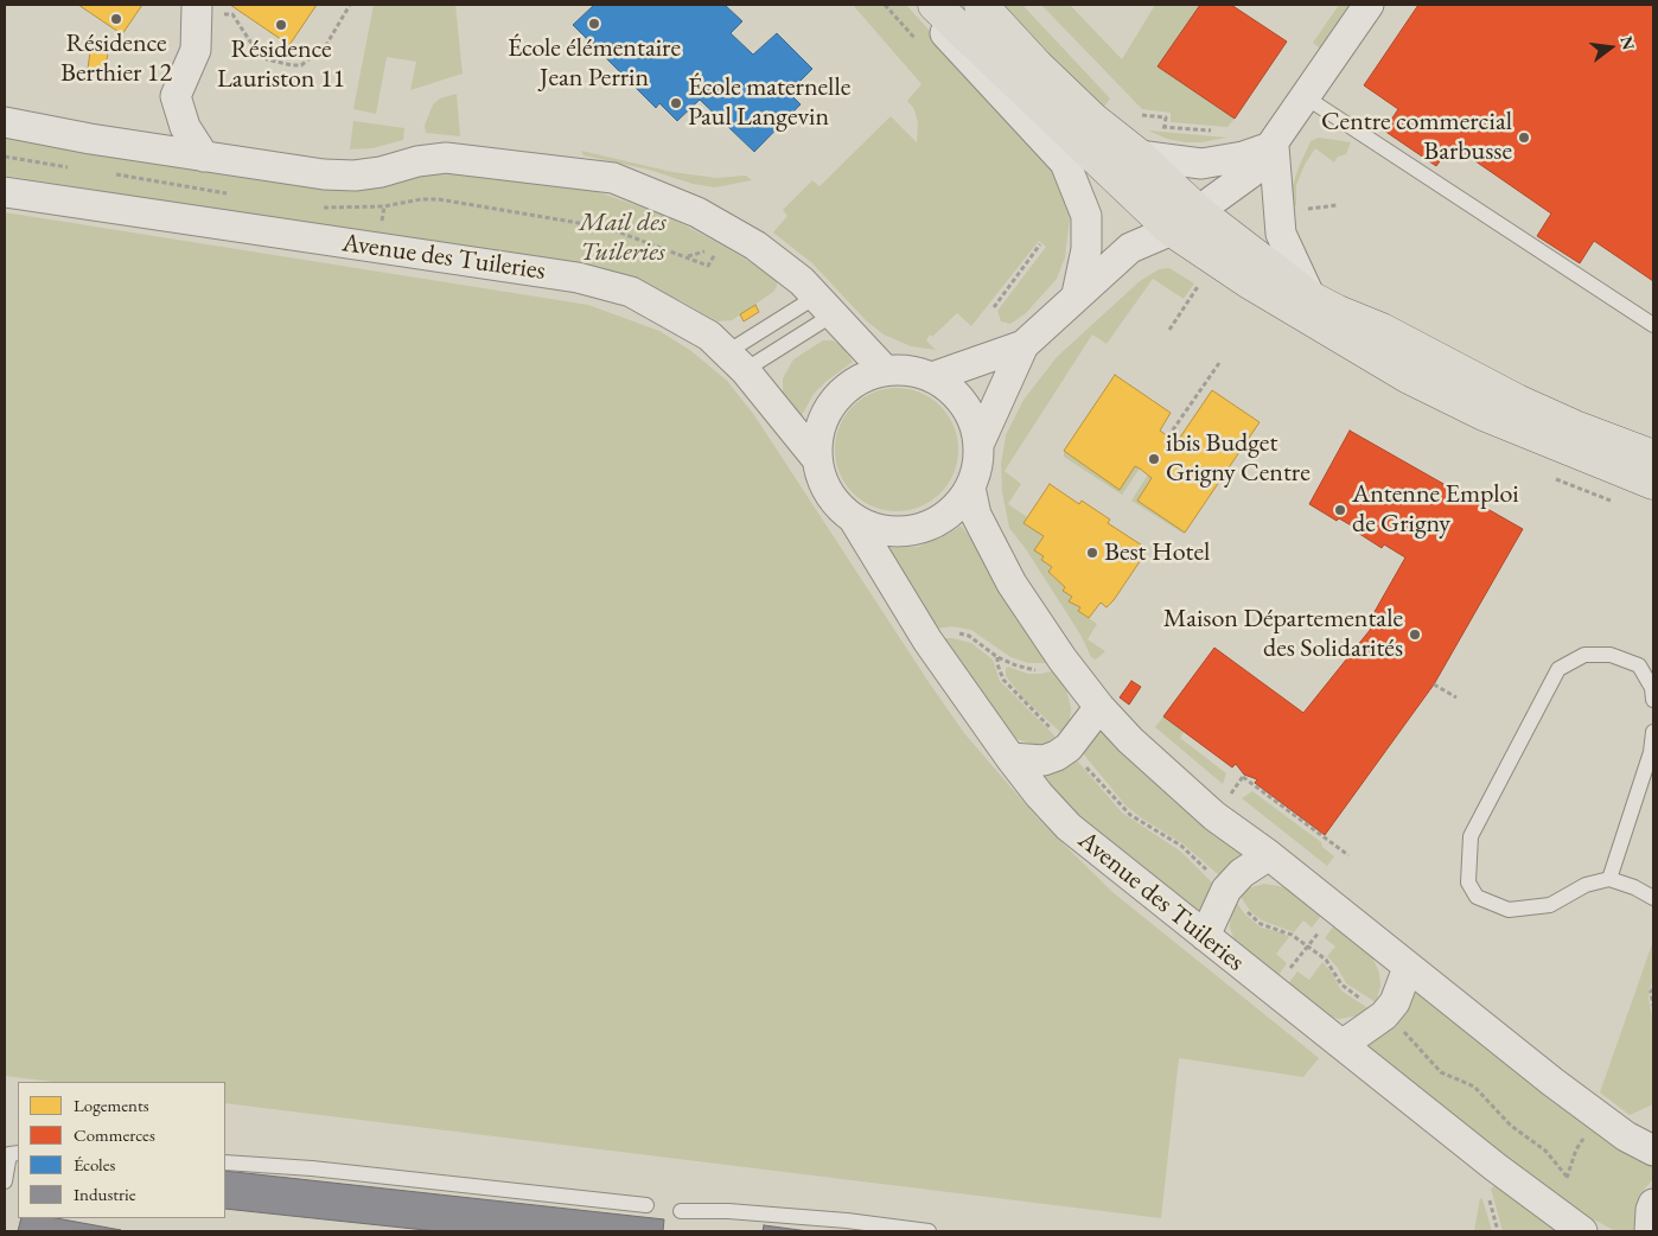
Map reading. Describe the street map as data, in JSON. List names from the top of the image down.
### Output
{
  "streets": {
    "street": ["Avenue des Tuileries"]
  },
  "parks": ["Mail des Tuileries"],
  "places": [
    "Résidence Berthier 12",
    "École élémentaire Jean Perrin",
    "Résidence Lauriston 11",
    "École maternelle Paul Langevin",
    "Centre commercial Barbusse",
    "ibis Budget Grigny Centre",
    "Antenne Emploi de Grigny",
    "Best Hotel",
    "Maison Départementale des Solidarités"
  ],
  "legend": [
    "Logements",
    "Commerces",
    "Écoles",
    "Industrie"
  ],
  "north": "right"
}
